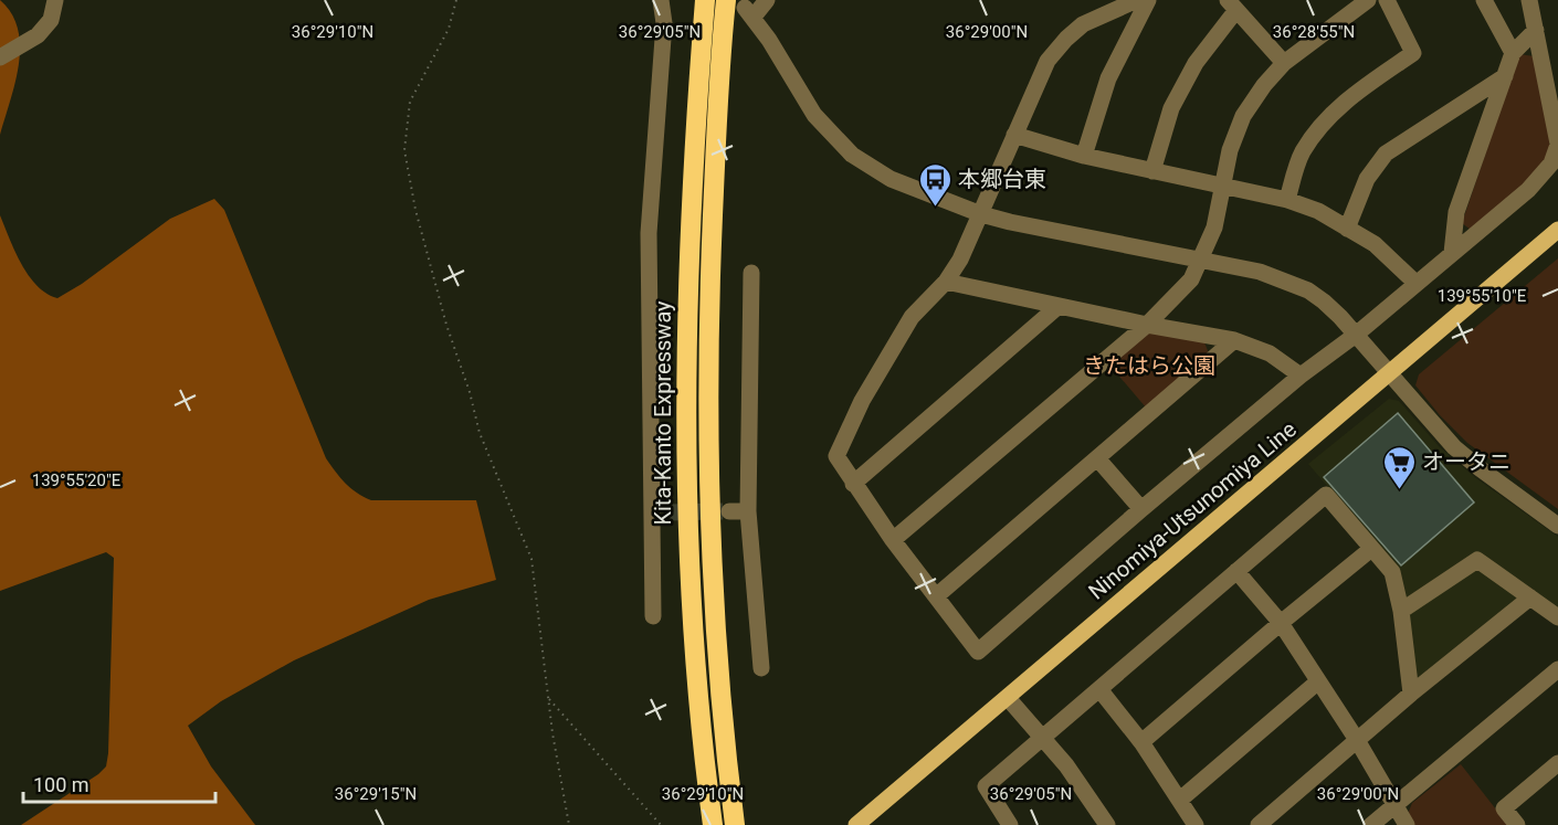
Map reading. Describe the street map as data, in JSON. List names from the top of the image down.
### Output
{
  "streets": {
    "highway": ["Kita-Kanto Expressway"],
    "main road": ["Ninomiya-Utsunomiya Line"]
  },
  "parks": ["きたはら公園"],
  "places": {
    "bus stop": ["本郷台東"],
    "supermarket": ["オータニ"]
  },
  "scale_bar": "100 m",
  "coordinates": [
    "36°29'10\"N",
    "36°29'05\"N",
    "36°29'00\"N",
    "36°28'55\"N",
    "139°55'10\"E",
    "139°55'20\"E",
    "36°29'15\"N"
  ]
}
